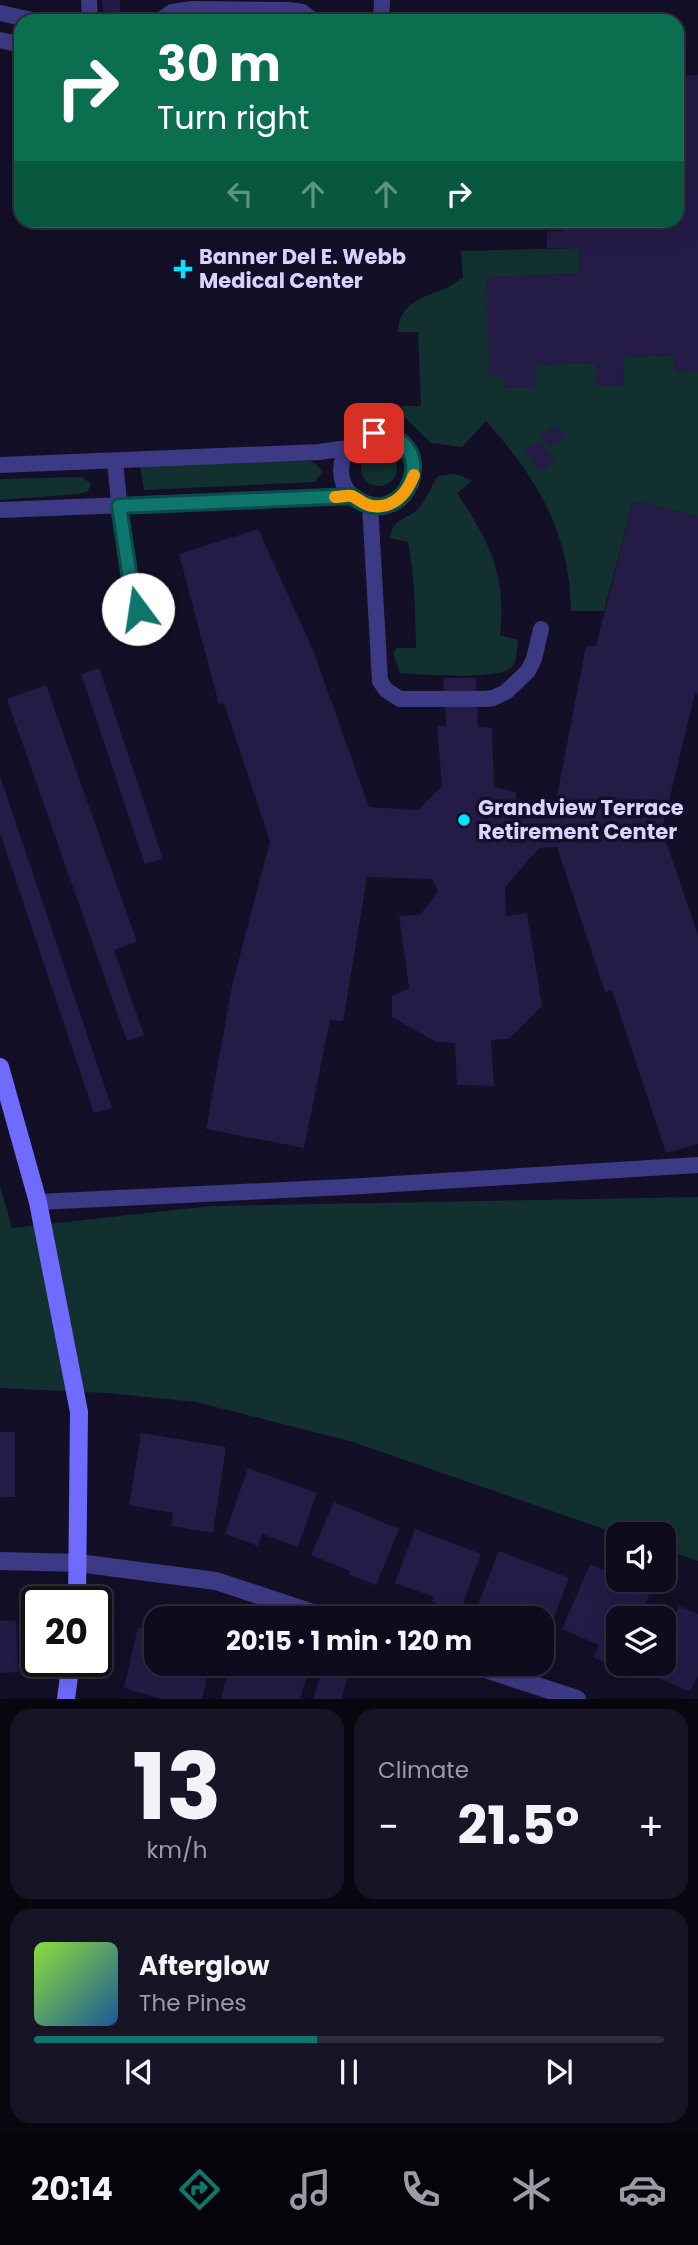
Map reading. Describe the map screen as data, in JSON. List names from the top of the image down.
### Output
{
  "places": {
    "health": ["Banner Del E. Webb Medical Center"],
    "other": ["Grandview Terrace Retirement Center"]
  },
  "page": {
    "turn": ["30 m", "Turn right"],
    "limit": "20",
    "trip": "20:15 · 1 min · 120 m",
    "tile": [
      ["13", "km/h"],
      "Climate"
    ],
    "heat": ["−", "21.5°", "+"],
    "song": ["Afterglow", "The Pines"],
    "tabs": "20:14"
  }
}
